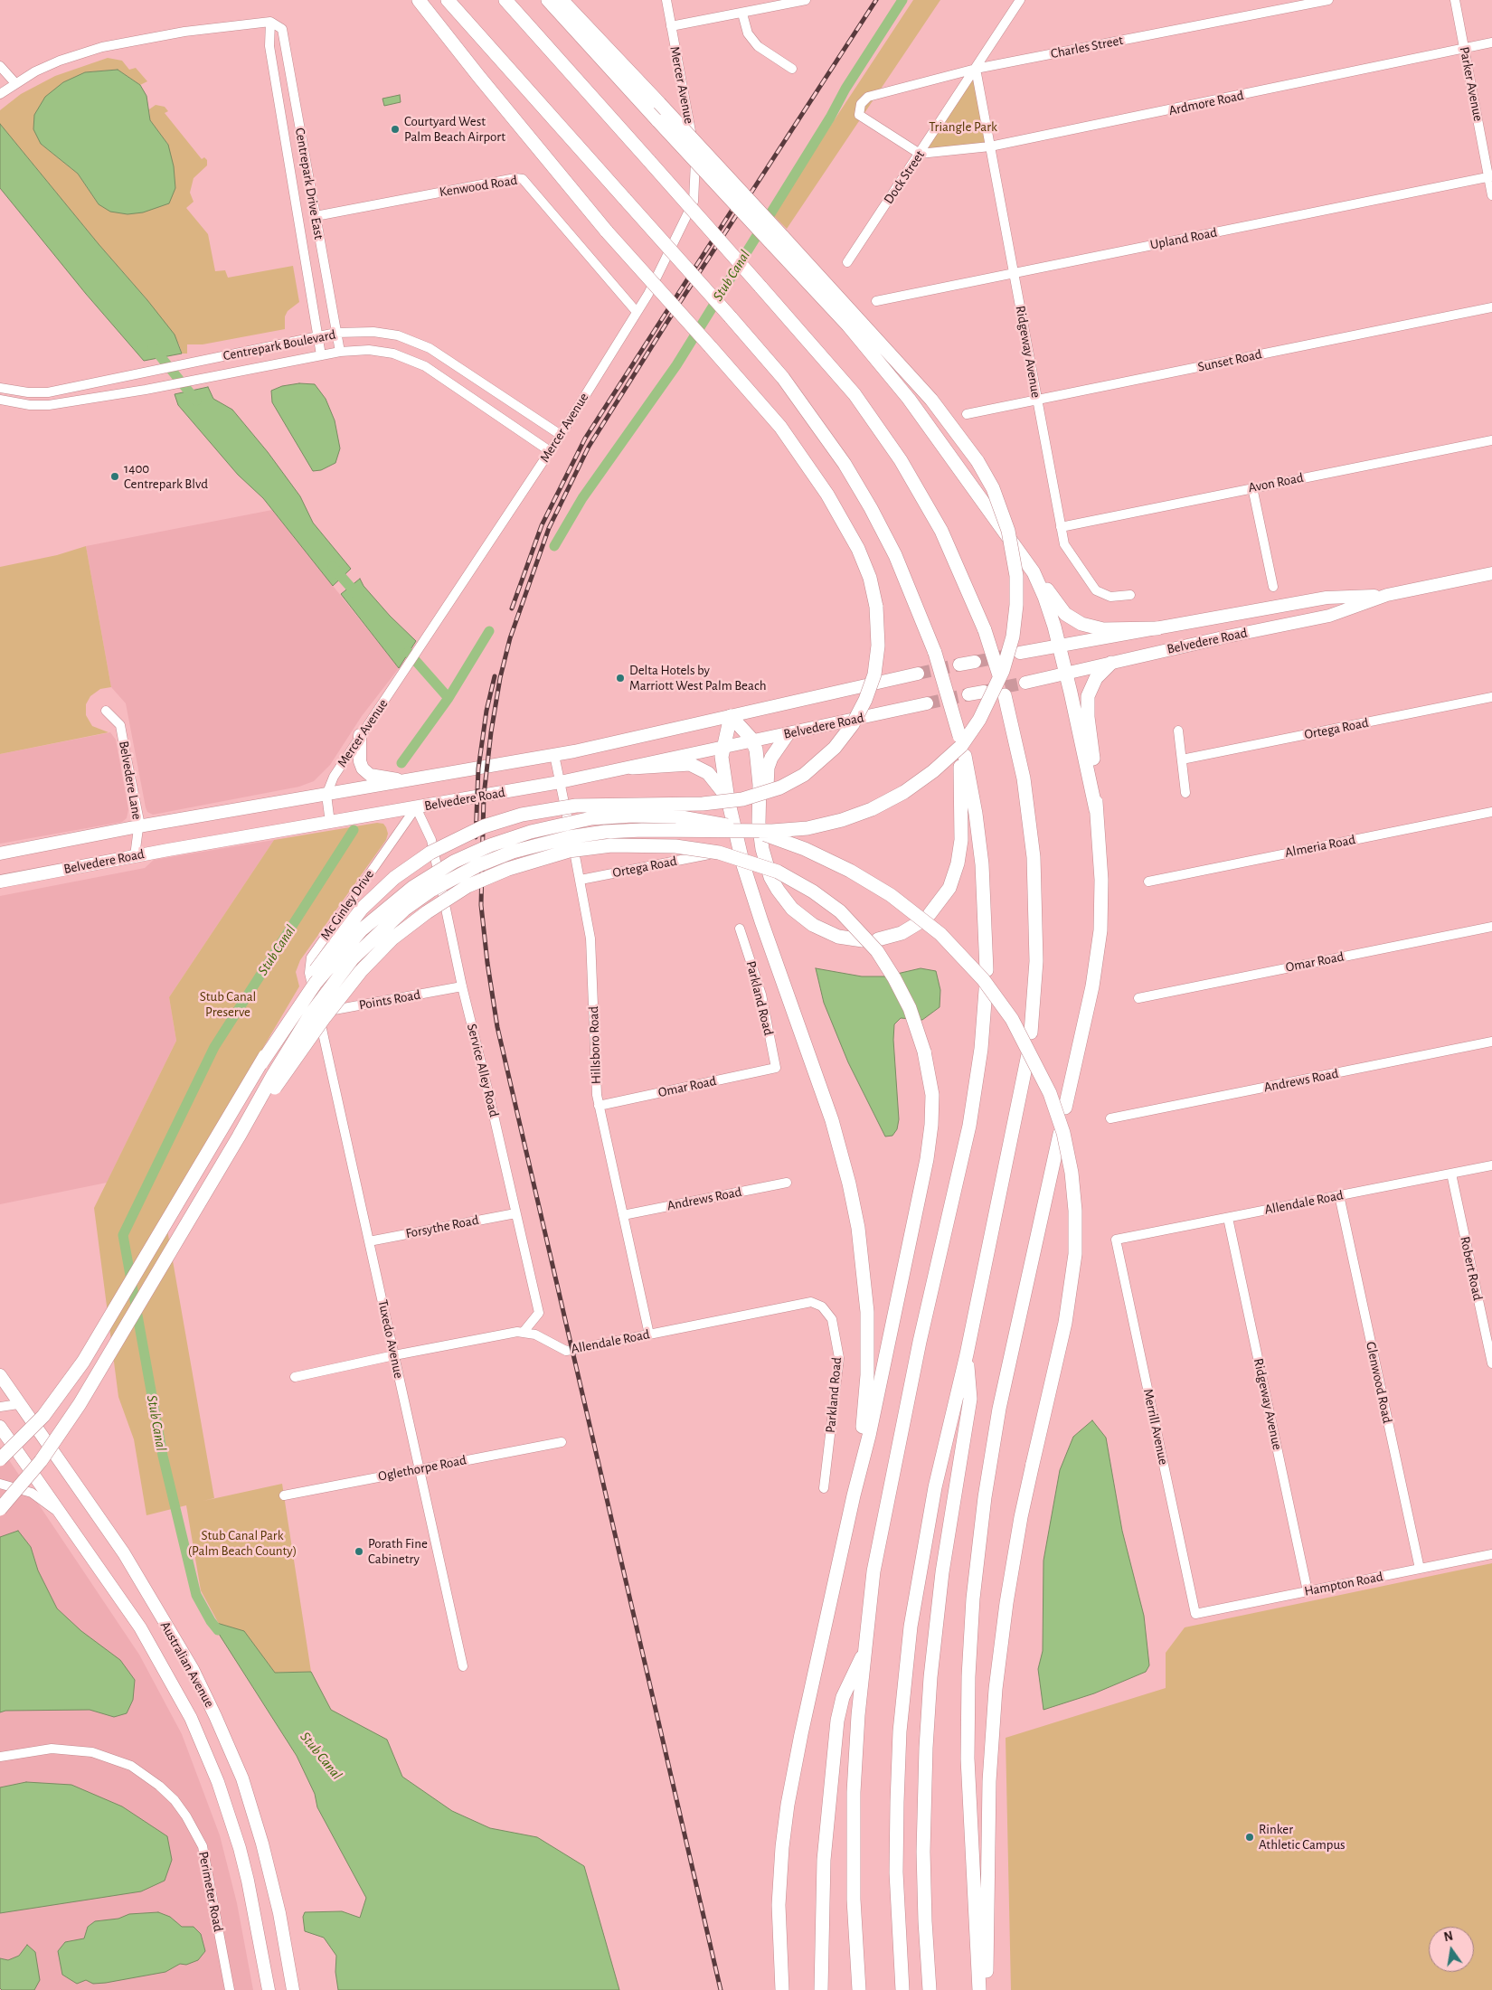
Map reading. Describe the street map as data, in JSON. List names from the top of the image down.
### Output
{
  "streets": {
    "main road": ["Belvedere Road", "Australian Avenue"],
    "street": [
      "Charles Street",
      "Parker Avenue",
      "Mercer Avenue",
      "Ardmore Road",
      "Dock Street",
      "Centrepark Drive East",
      "Kenwood Road",
      "Upland Road",
      "Centrepark Boulevard",
      "Ridgeway Avenue",
      "Sunset Road",
      "Avon Road",
      "Ortega Road",
      "Belvedere Lane",
      "Almeria Road",
      "Mc Ginley Drive",
      "Omar Road",
      "Parkland Road",
      "Points Road",
      "Hillsboro Road",
      "Service Alley Road",
      "Andrews Road",
      "Allendale Road",
      "Forsythe Road",
      "Robert Road",
      "Tuxedo Avenue",
      "Glenwood Road",
      "Merrill Avenue",
      "Oglethorpe Road",
      "Hampton Road",
      "Perimeter Road"
    ]
  },
  "crossings": [
    ["Charles Street", "Ardmore Road"],
    ["Charles Street", "Dock Street"],
    ["Charles Street", "Ridgeway Avenue"],
    ["Parker Avenue", "Ardmore Road"],
    ["Parker Avenue", "Upland Road"],
    ["Mercer Avenue", "Kenwood Road"],
    ["Mercer Avenue", "Centrepark Boulevard"],
    ["Mercer Avenue", "Belvedere Road"],
    ["Ardmore Road", "Dock Street"],
    ["Ardmore Road", "Ridgeway Avenue"],
    ["Dock Street", "Ridgeway Avenue"],
    ["Centrepark Drive East", "Kenwood Road"],
    ["Centrepark Drive East", "Centrepark Boulevard"],
    ["Upland Road", "Ridgeway Avenue"],
    ["Ridgeway Avenue", "Sunset Road"],
    ["Ridgeway Avenue", "Avon Road"],
    ["Ridgeway Avenue", "Allendale Road"],
    ["Ridgeway Avenue", "Hampton Road"],
    ["Belvedere Road", "Belvedere Lane"],
    ["Belvedere Road", "Mc Ginley Drive"],
    ["Belvedere Road", "Hillsboro Road"],
    ["Belvedere Road", "Service Alley Road"],
    ["Ortega Road", "Hillsboro Road"],
    ["Mc Ginley Drive", "Points Road"],
    ["Mc Ginley Drive", "Service Alley Road"],
    ["Mc Ginley Drive", "Tuxedo Avenue"],
    ["Omar Road", "Parkland Road"],
    ["Omar Road", "Hillsboro Road"],
    ["Parkland Road", "Allendale Road"],
    ["Points Road", "Service Alley Road"],
    ["Points Road", "Tuxedo Avenue"],
    ["Hillsboro Road", "Andrews Road"],
    ["Hillsboro Road", "Allendale Road"],
    ["Service Alley Road", "Allendale Road"],
    ["Service Alley Road", "Forsythe Road"],
    ["Allendale Road", "Robert Road"],
    ["Allendale Road", "Glenwood Road"],
    ["Allendale Road", "Merrill Avenue"],
    ["Forsythe Road", "Tuxedo Avenue"],
    ["Tuxedo Avenue", "Oglethorpe Road"],
    ["Glenwood Road", "Hampton Road"],
    ["Merrill Avenue", "Hampton Road"]
  ],
  "water": ["Stub Canal"],
  "parks": ["Triangle Park", "Stub Canal Preserve", "Stub Canal Park (Palm Beach County)"],
  "places": [
    "Courtyard West Palm Beach Airport",
    "1400 Centrepark Blvd",
    "Delta Hotels by Marriott West Palm Beach",
    "Porath Fine Cabinetry",
    "Rinker Athletic Campus"
  ],
  "north": "top"
}
